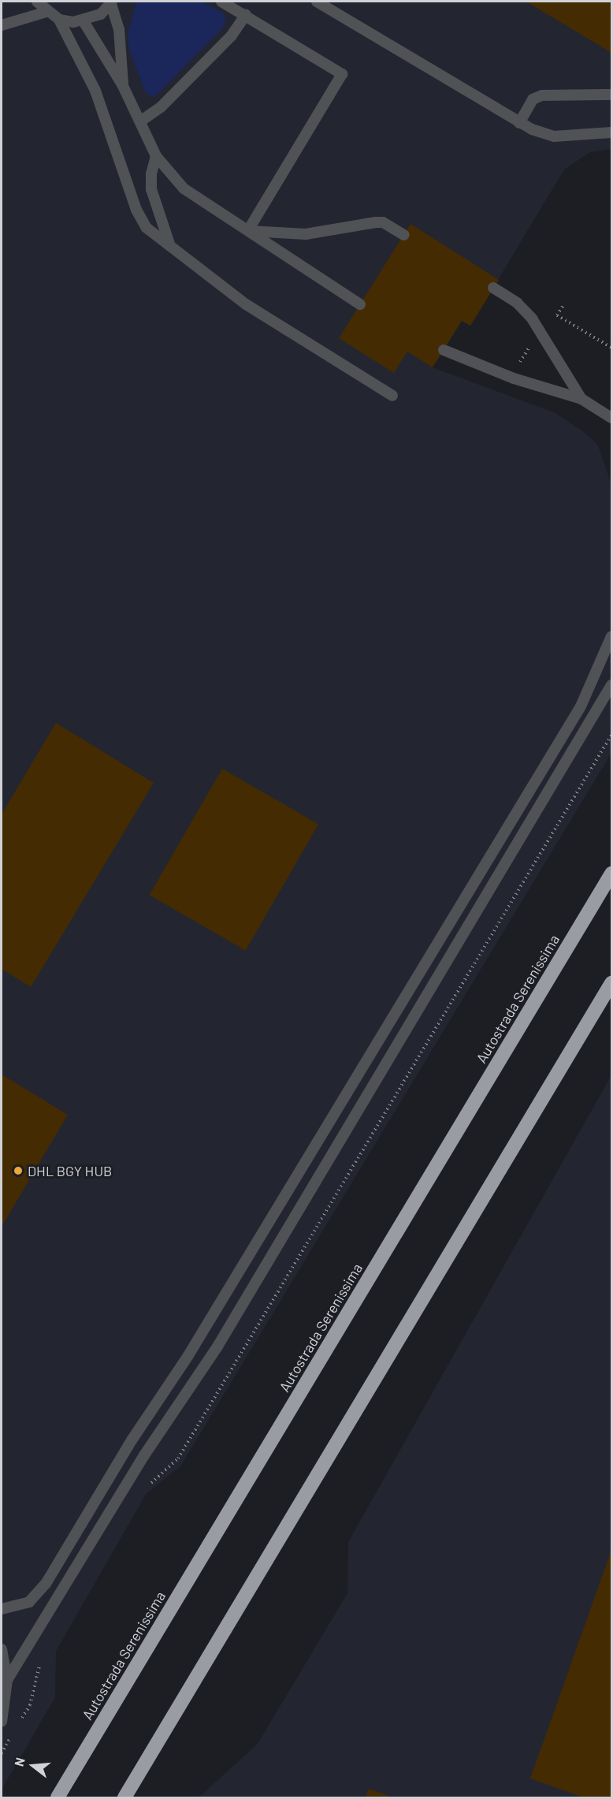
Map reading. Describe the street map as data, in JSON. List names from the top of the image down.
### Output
{
  "streets": {
    "highway": ["Autostrada Serenissima"]
  },
  "places": ["DHL BGY HUB"],
  "north": "left"
}
